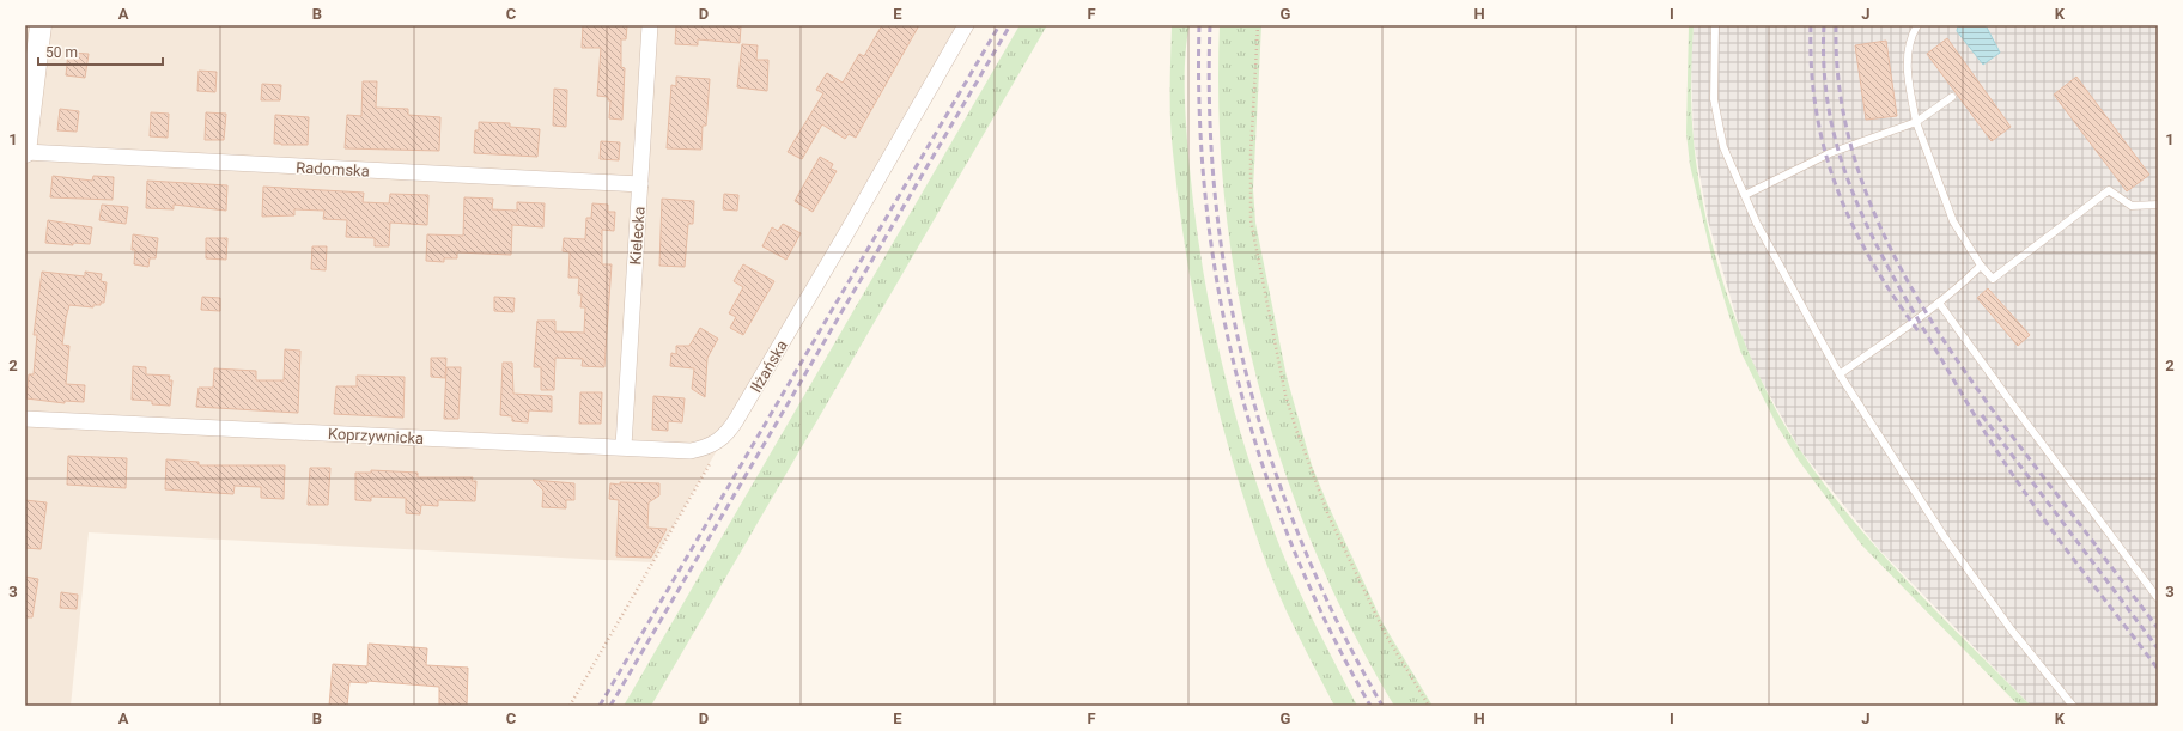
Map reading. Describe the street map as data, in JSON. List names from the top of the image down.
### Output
{
  "streets": {
    "street": [
      "Radomska",
      "Kielecka",
      "Iłżańska",
      "Koprzywnicka"
    ]
  },
  "crossings": [
    ["Radomska", "Kielecka"],
    ["Kielecka", "Koprzywnicka"],
    ["Iłżańska", "Koprzywnicka"]
  ],
  "scale_bar": "50 m",
  "grid": {
    "columns": [
      "A",
      "B",
      "C",
      "D",
      "E",
      "F",
      "G",
      "H",
      "I",
      "J",
      "K"
    ],
    "rows": ["1", "2", "3"]
  }
}
